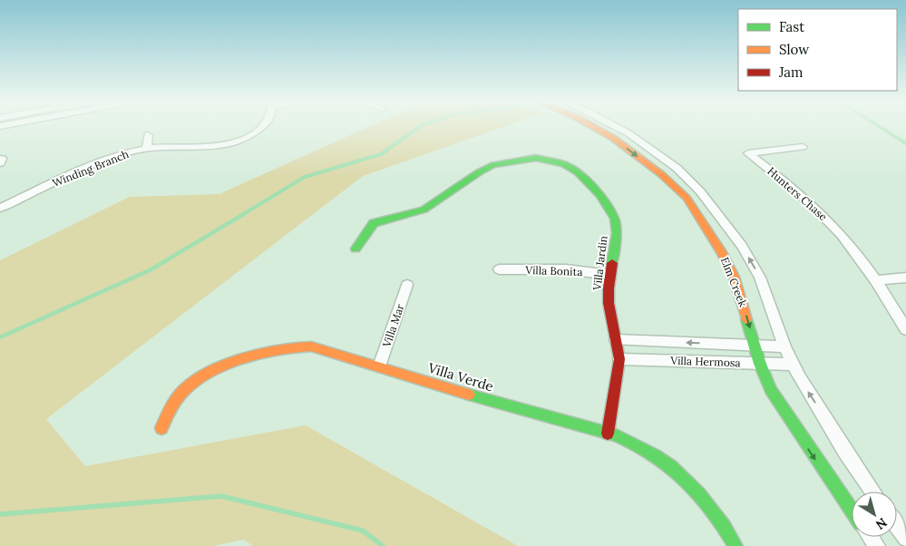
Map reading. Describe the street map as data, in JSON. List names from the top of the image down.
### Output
{
  "streets": {
    "street": [
      "Winding Branch",
      "Hunters Chase",
      "Villa Jardin",
      "Villa Bonita",
      "Elm Creek",
      "Villa Mar",
      "Villa Hermosa",
      "Villa Verde"
    ]
  },
  "crossings": [
    ["Villa Jardin", "Villa Bonita"],
    ["Villa Jardin", "Villa Hermosa"],
    ["Villa Jardin", "Villa Verde"],
    ["Elm Creek", "Villa Hermosa"],
    ["Villa Mar", "Villa Verde"]
  ],
  "legend": ["Fast", "Slow", "Jam"],
  "north": "bottom right"
}
